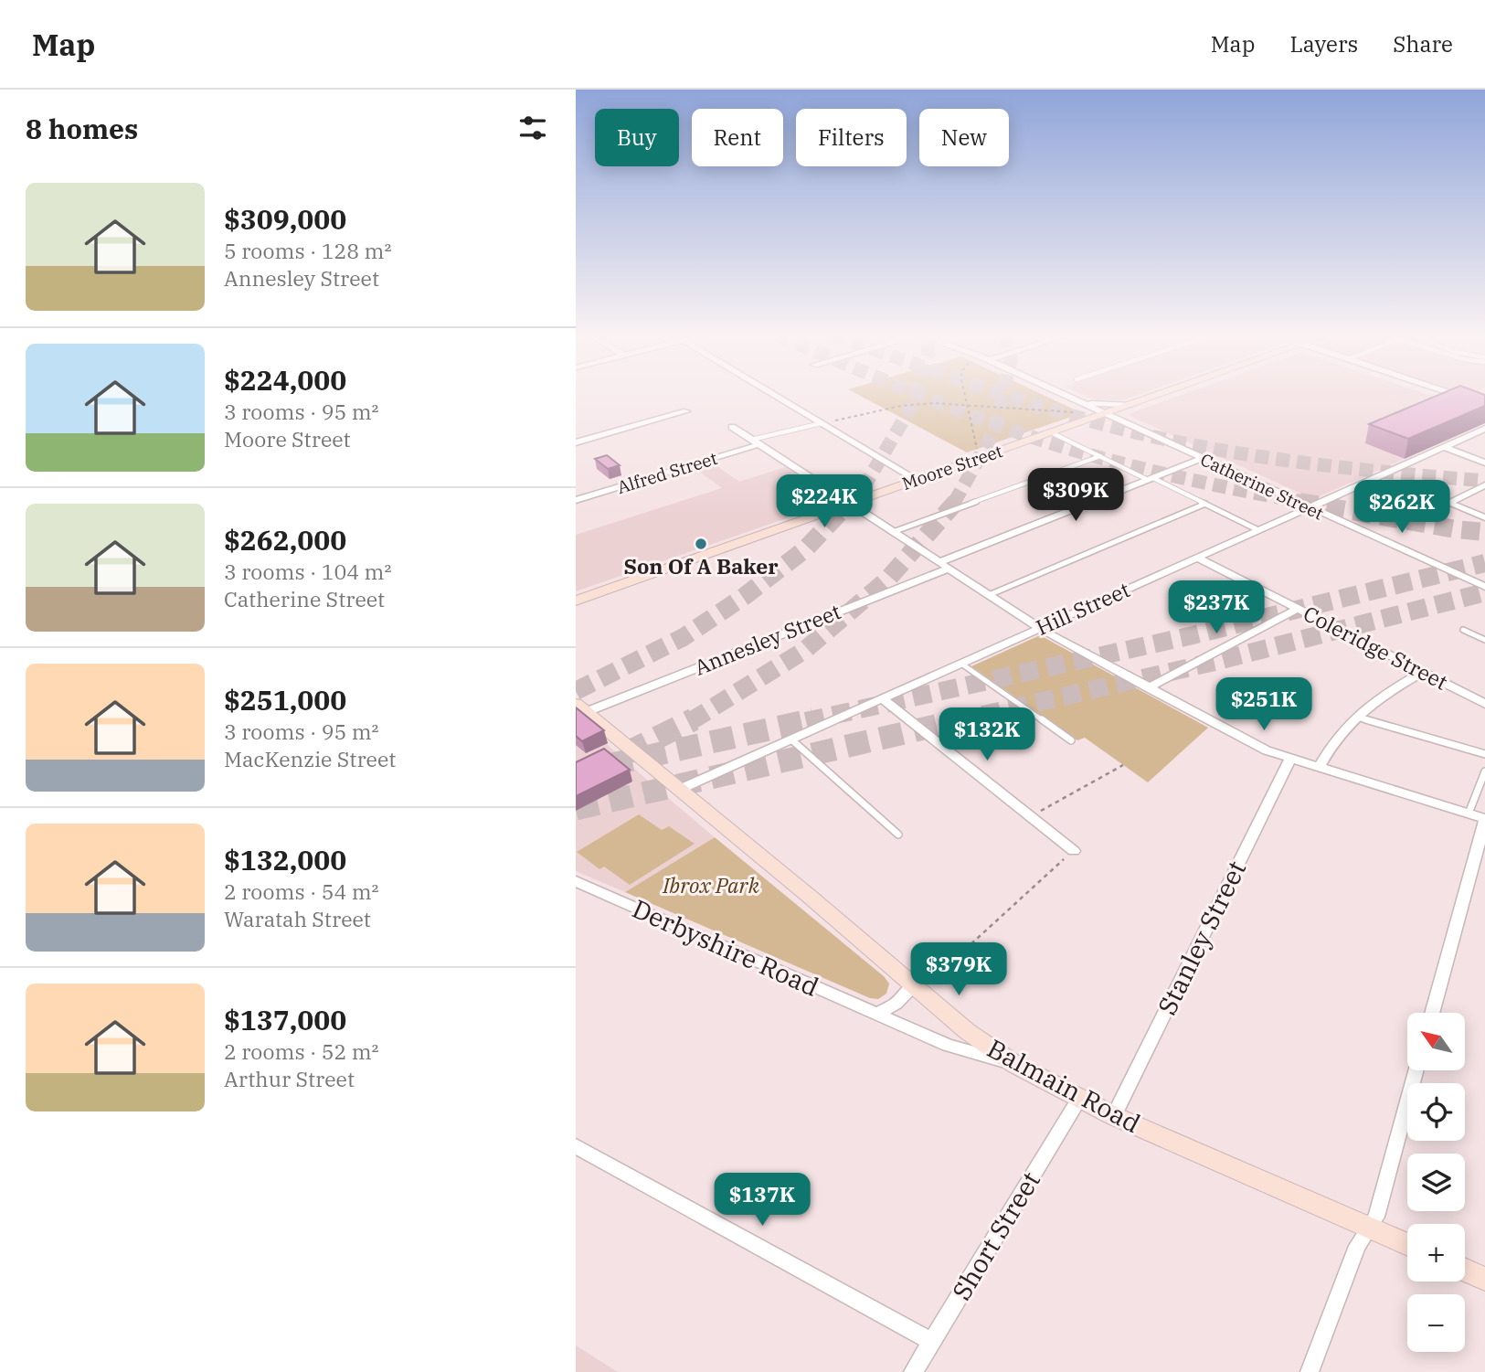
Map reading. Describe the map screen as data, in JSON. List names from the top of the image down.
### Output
{
  "streets": {
    "main road": ["Moore Street", "Balmain Road"],
    "street": [
      "Alfred Street",
      "Catherine Street",
      "Hill Street",
      "Annesley Street",
      "Coleridge Street",
      "Stanley Street",
      "Derbyshire Road",
      "Short Street"
    ]
  },
  "crossings": [
    ["Moore Street", "Catherine Street"],
    ["Catherine Street", "Hill Street"],
    ["Catherine Street", "Annesley Street"],
    ["Hill Street", "Coleridge Street"],
    ["Hill Street", "Balmain Road"],
    ["Annesley Street", "Balmain Road"],
    ["Stanley Street", "Balmain Road"],
    ["Derbyshire Road", "Balmain Road"],
    ["Balmain Road", "Short Street"]
  ],
  "parks": ["Ibrox Park"],
  "places": ["Son Of A Baker"],
  "north": "top left",
  "page": {
    "header": "Map",
    "nav": ["Map", "Layers", "Share"],
    "heading": "8 homes",
    "chip": [
      "Buy",
      "Rent",
      "Filters",
      "New"
    ],
    "list": [
      {
        "name": "$309,000",
        "note": "5 rooms · 128 m² · Annesley Street"
      },
      {
        "name": "$224,000",
        "note": "3 rooms · 95 m² · Moore Street"
      },
      {
        "name": "$262,000",
        "note": "3 rooms · 104 m² · Catherine Street"
      },
      {
        "name": "$251,000",
        "note": "3 rooms · 95 m² · MacKenzie Street"
      },
      {
        "name": "$132,000",
        "note": "2 rooms · 54 m² · Waratah Street"
      },
      {
        "name": "$137,000",
        "note": "2 rooms · 52 m² · Arthur Street"
      }
    ],
    "price": [
      "$309K",
      "$224K",
      "$262K",
      "$237K",
      "$251K",
      "$132K",
      "$379K",
      "$137K"
    ],
    "map_buttons": ["+", "−"]
  }
}
